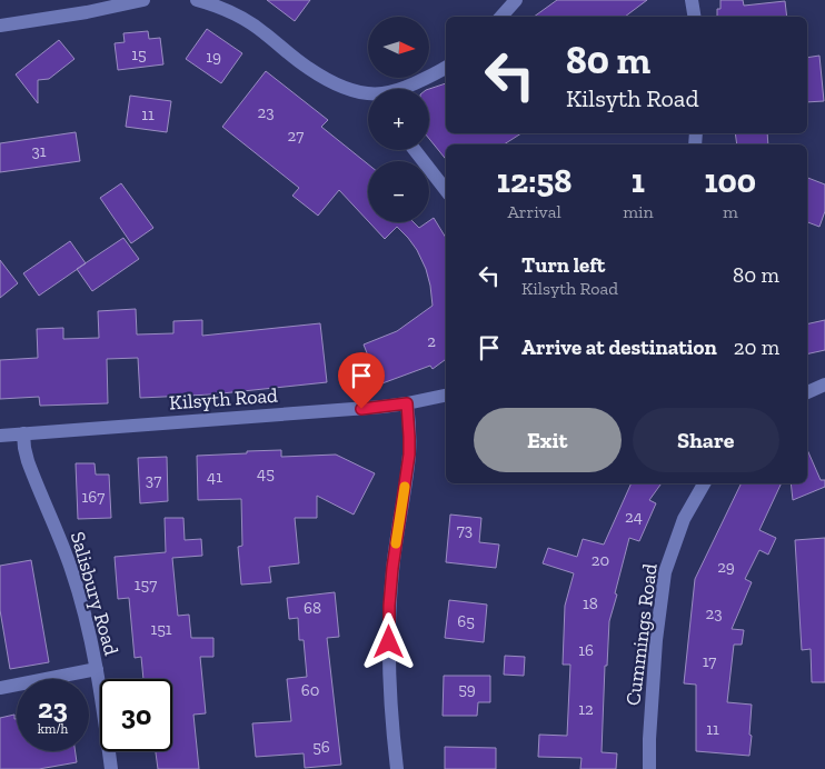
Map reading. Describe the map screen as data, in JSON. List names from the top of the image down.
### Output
{
  "streets": {
    "street": ["Kilsyth Road", "Salisbury Road", "Cummings Road"]
  },
  "crossings": [
    ["Kilsyth Road", "Salisbury Road"]
  ],
  "house_numbers": [
    "15",
    "19",
    "23",
    "11",
    "27",
    "31",
    "2",
    "45",
    "41",
    "37",
    "167",
    "24",
    "73",
    "20",
    "29",
    "157",
    "18",
    "68",
    "23",
    "65",
    "151",
    "16",
    "17",
    "59",
    "60",
    "12",
    "11",
    "56"
  ],
  "north": "right",
  "page": {
    "map_buttons": ["+", "−"],
    "turn": ["80 m", "Kilsyth Road"],
    "eta": [
      "12:58",
      "Arrival",
      "1",
      "min",
      "100",
      "m"
    ],
    "list": [
      {
        "name": "Turn left",
        "note": "Kilsyth Road",
        "value": "80 m"
      },
      {
        "name": "Arrive at destination",
        "value": "20 m"
      }
    ],
    "buttons": ["Exit", "Share"],
    "speed": "23 km/h",
    "limit": "30"
  }
}
